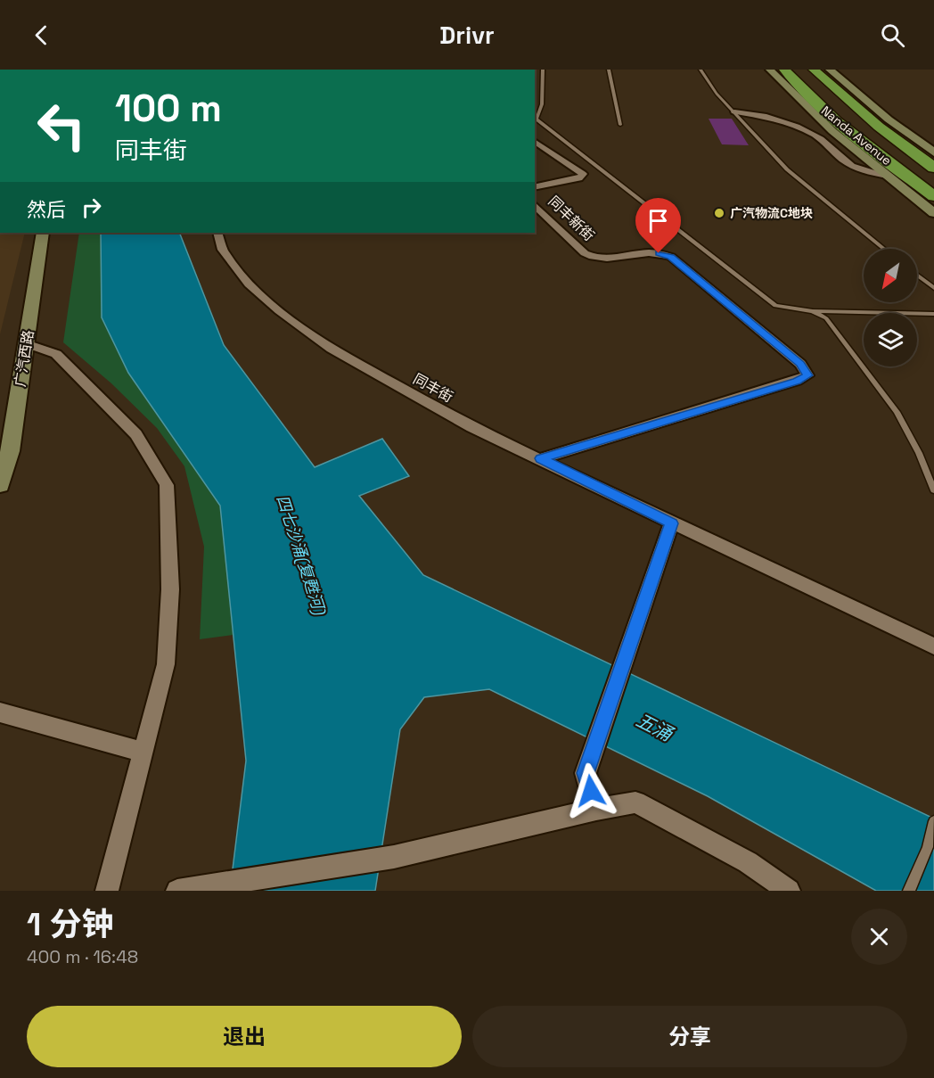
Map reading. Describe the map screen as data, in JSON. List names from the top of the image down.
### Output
{
  "streets": {
    "highway": ["Nanda Avenue"],
    "main road": ["广汽西路"],
    "street": ["同丰新街", "同丰街"]
  },
  "crossings": [
    ["同丰新街", "同丰街"]
  ],
  "water": ["四七沙涌(复甦河)", "五涌"],
  "places": ["广汽物流C地块"],
  "north": "bottom left",
  "page": {
    "header": "Drivr",
    "turn": ["100 m", "同丰街"],
    "then": "然后",
    "heading": ["1 分钟", "400 m · 16:48"],
    "buttons": ["退出", "分享"]
  }
}
